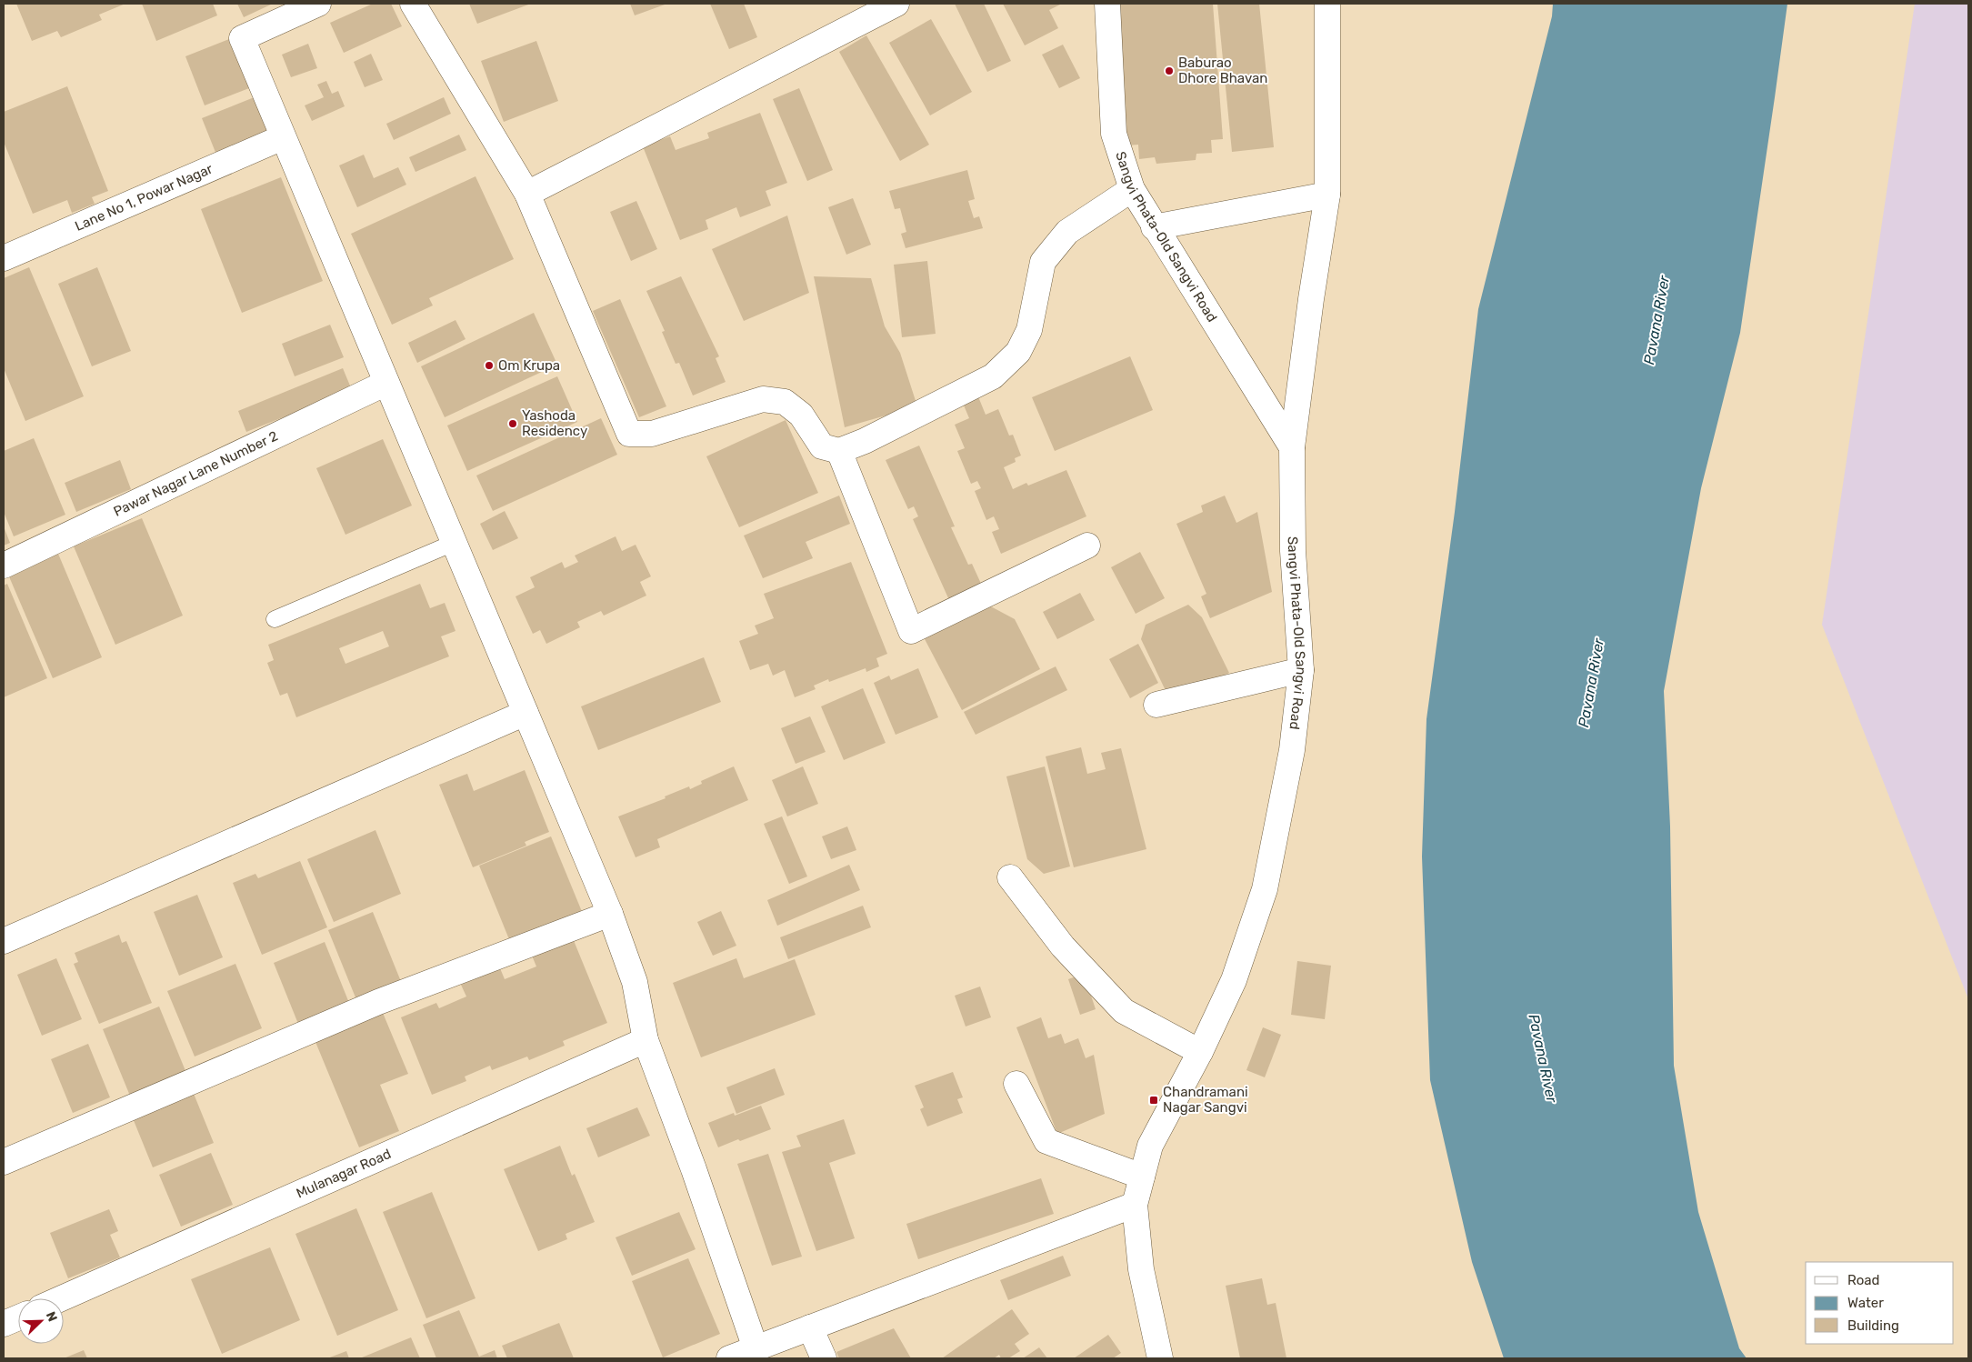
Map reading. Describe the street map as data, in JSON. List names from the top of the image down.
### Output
{
  "streets": {
    "street": [
      "Lane No 1, Powar Nagar",
      "Sangvi Phata-Old Sangvi Road",
      "Pawar Nagar Lane Number 2",
      "Mulanagar Road"
    ]
  },
  "water": ["Pavana River"],
  "places": {
    "other": ["Baburao Dhore Bhavan", "Om Krupa", "Yashoda Residency"],
    "transit": ["Chandramani Nagar Sangvi"]
  },
  "legend": ["Road", "Water", "Building"],
  "north": "top right"
}
